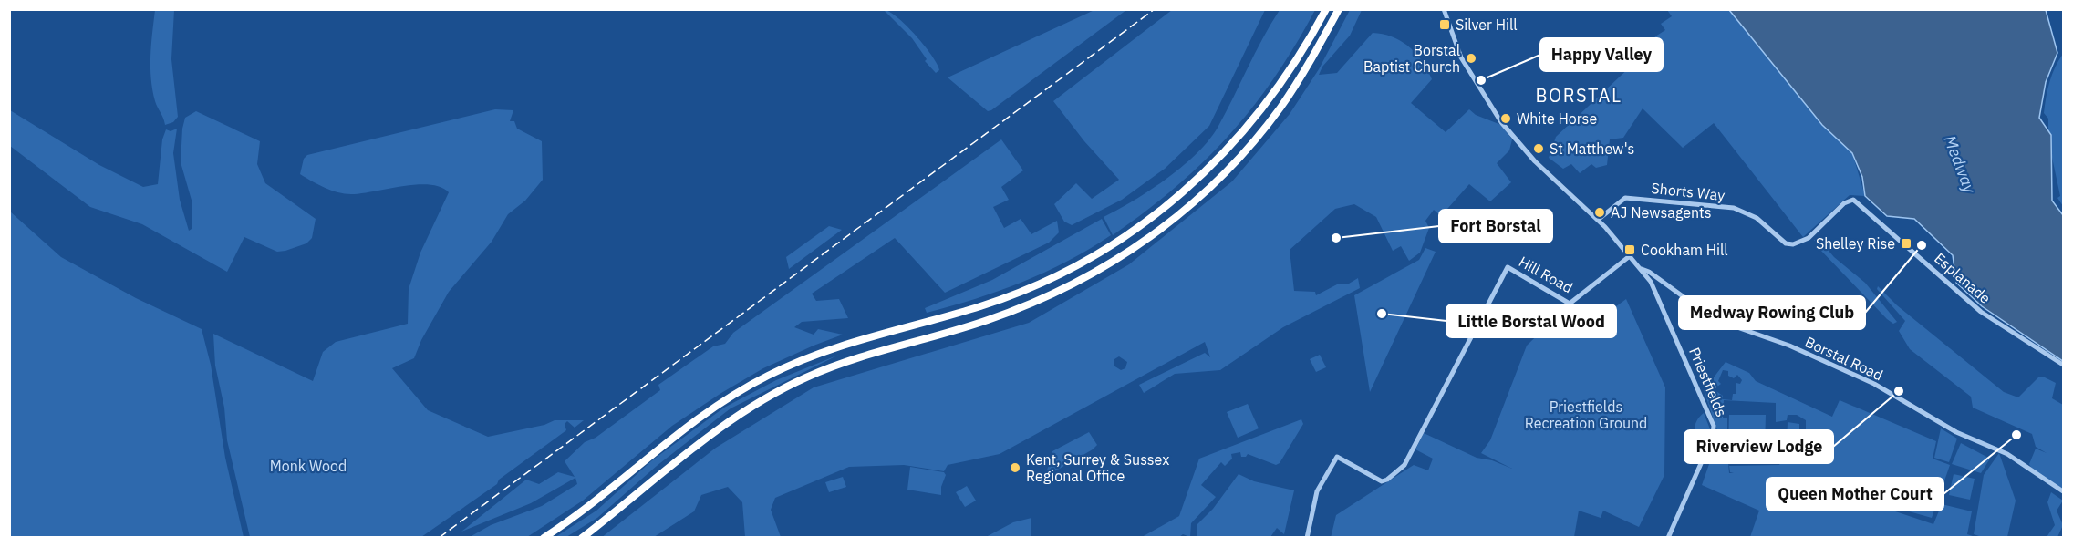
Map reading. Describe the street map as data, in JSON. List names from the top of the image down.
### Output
{
  "streets": {
    "street": [
      "Shorts Way",
      "Hill Road",
      "Esplanade",
      "Borstal Road",
      "Priestfields"
    ]
  },
  "crossings": [
    ["Shorts Way", "Esplanade"],
    ["Shorts Way", "Borstal Road"],
    ["Hill Road", "Borstal Road"],
    ["Borstal Road", "Priestfields"]
  ],
  "districts": ["BORSTAL"],
  "water": ["Medway"],
  "parks": ["Priestfields Recreation Ground", "Monk Wood"],
  "places": {
    "transit": ["Silver Hill", "Shelley Rise", "Cookham Hill"],
    "other": [
      "Borstal Baptist Church",
      "Happy Valley",
      "White Horse",
      "St Matthew's",
      "AJ Newsagents",
      "Fort Borstal",
      "Medway Rowing Club",
      "Little Borstal Wood",
      "Riverview Lodge",
      "Queen Mother Court",
      "Kent, Surrey & Sussex Regional Office"
    ]
  }
}
